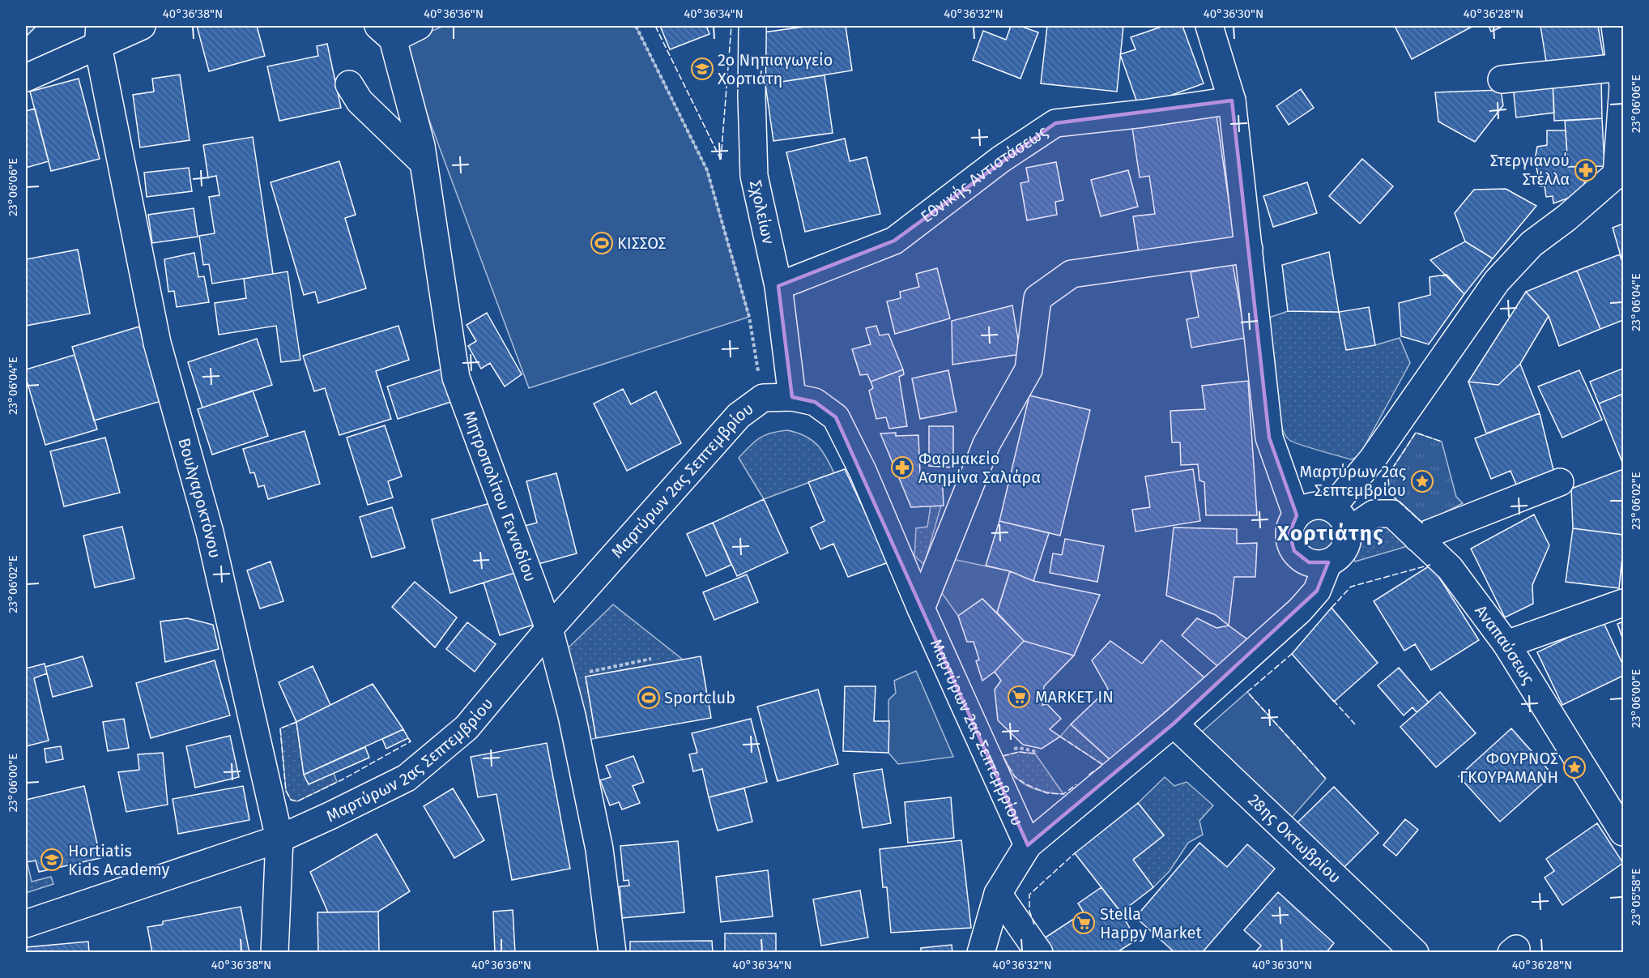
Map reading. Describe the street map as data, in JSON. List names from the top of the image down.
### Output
{
  "streets": {
    "street": [
      "Εθνικής Αντιστάσεως",
      "Σχολείων",
      "Μαρτύρων 2ας Σεπτεμβρίου",
      "Μητροπολίτου Γενναδίου",
      "Βουλγαροκτόνου",
      "Αναπαύσεως",
      "28ης Οκτωβρίου"
    ]
  },
  "crossings": [
    ["Εθνικής Αντιστάσεως", "Σχολείων"],
    ["Σχολείων", "Μαρτύρων 2ας Σεπτεμβρίου"],
    ["Μαρτύρων 2ας Σεπτεμβρίου", "Μητροπολίτου Γενναδίου"],
    ["Μαρτύρων 2ας Σεπτεμβρίου", "Βουλγαροκτόνου"],
    ["Μαρτύρων 2ας Σεπτεμβρίου", "Αναπαύσεως"],
    ["Μαρτύρων 2ας Σεπτεμβρίου", "28ης Οκτωβρίου"]
  ],
  "districts": ["Χορτιάτης"],
  "places": {
    "school or university": ["2ο Νηπιαγωγείο Χορτιάτη", "Hortiatis Kids Academy"],
    "pharmacy": ["Στεργιανού Στέλλα", "Φαρμακείο Ασημίνα Σαλιάρα"],
    "sports": ["ΚΙΣΣΟΣ", "Sportclub"],
    "place": ["Μαρτύρων 2ας Σεπτεμβρίου", "ΦΟΥΡΝΟΣ ΓΚΟΥΡΑΜΑΝΗ"],
    "supermarket": ["MARKET IN", "Stella Happy Market"]
  },
  "coordinates": [
    "40°36'38\"N",
    "40°36'36\"N",
    "40°36'34\"N",
    "40°36'32\"N",
    "40°36'30\"N",
    "40°36'28\"N",
    "23°06'06\"E",
    "23°06'04\"E",
    "23°06'02\"E",
    "23°06'00\"E",
    "23°05'58\"E"
  ]
}
